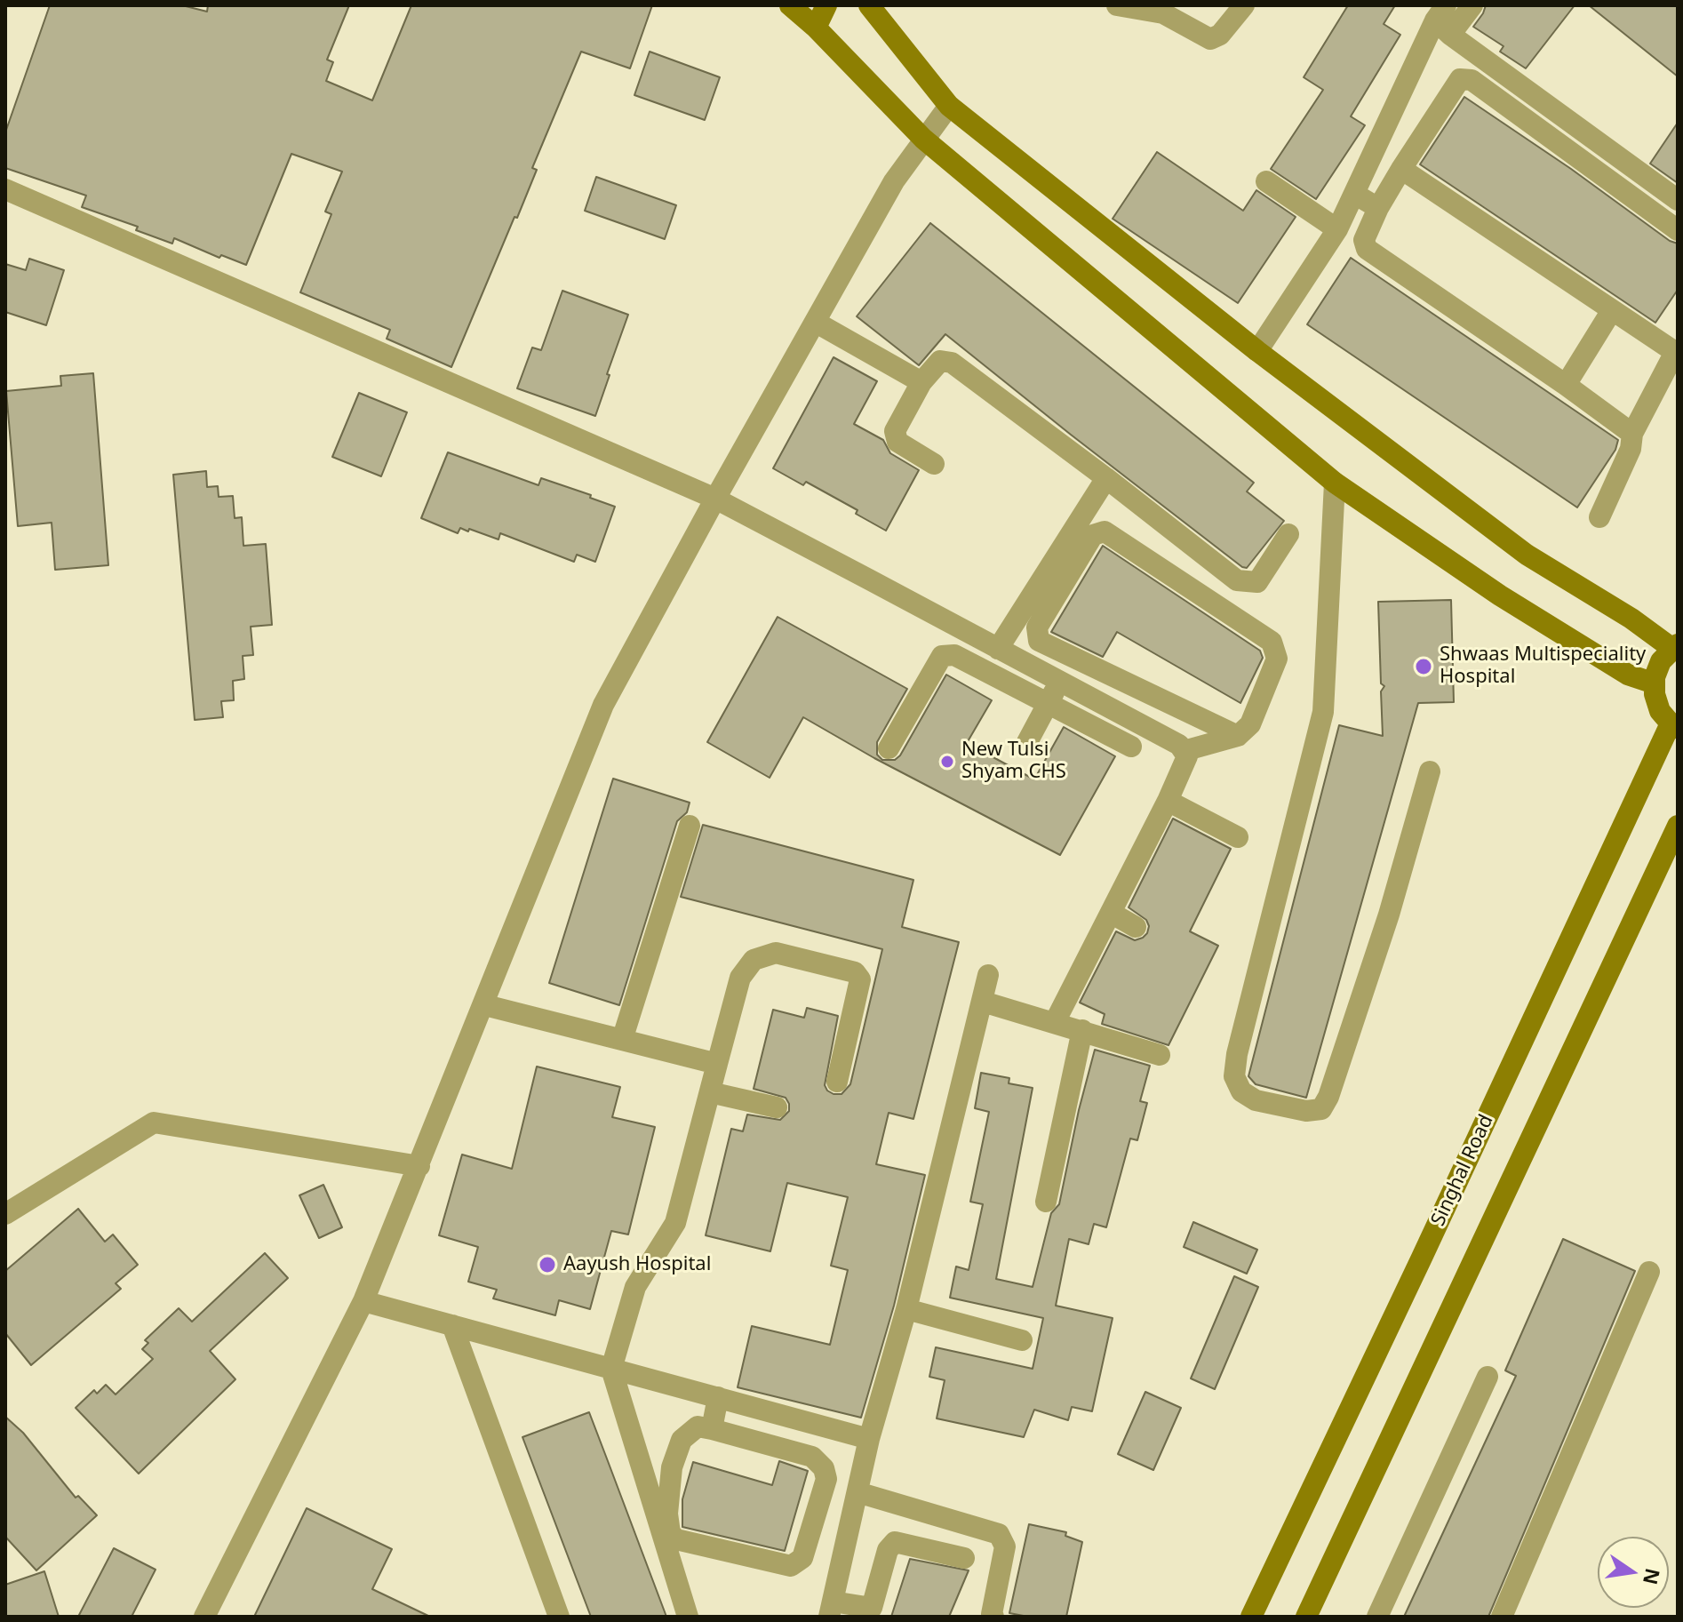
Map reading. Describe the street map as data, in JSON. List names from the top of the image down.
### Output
{
  "streets": {
    "street": ["Singhal Road"]
  },
  "places": ["Shwaas Multispeciality Hospital", "New Tulsi Shyam CHS", "Aayush Hospital"],
  "north": "right"
}
